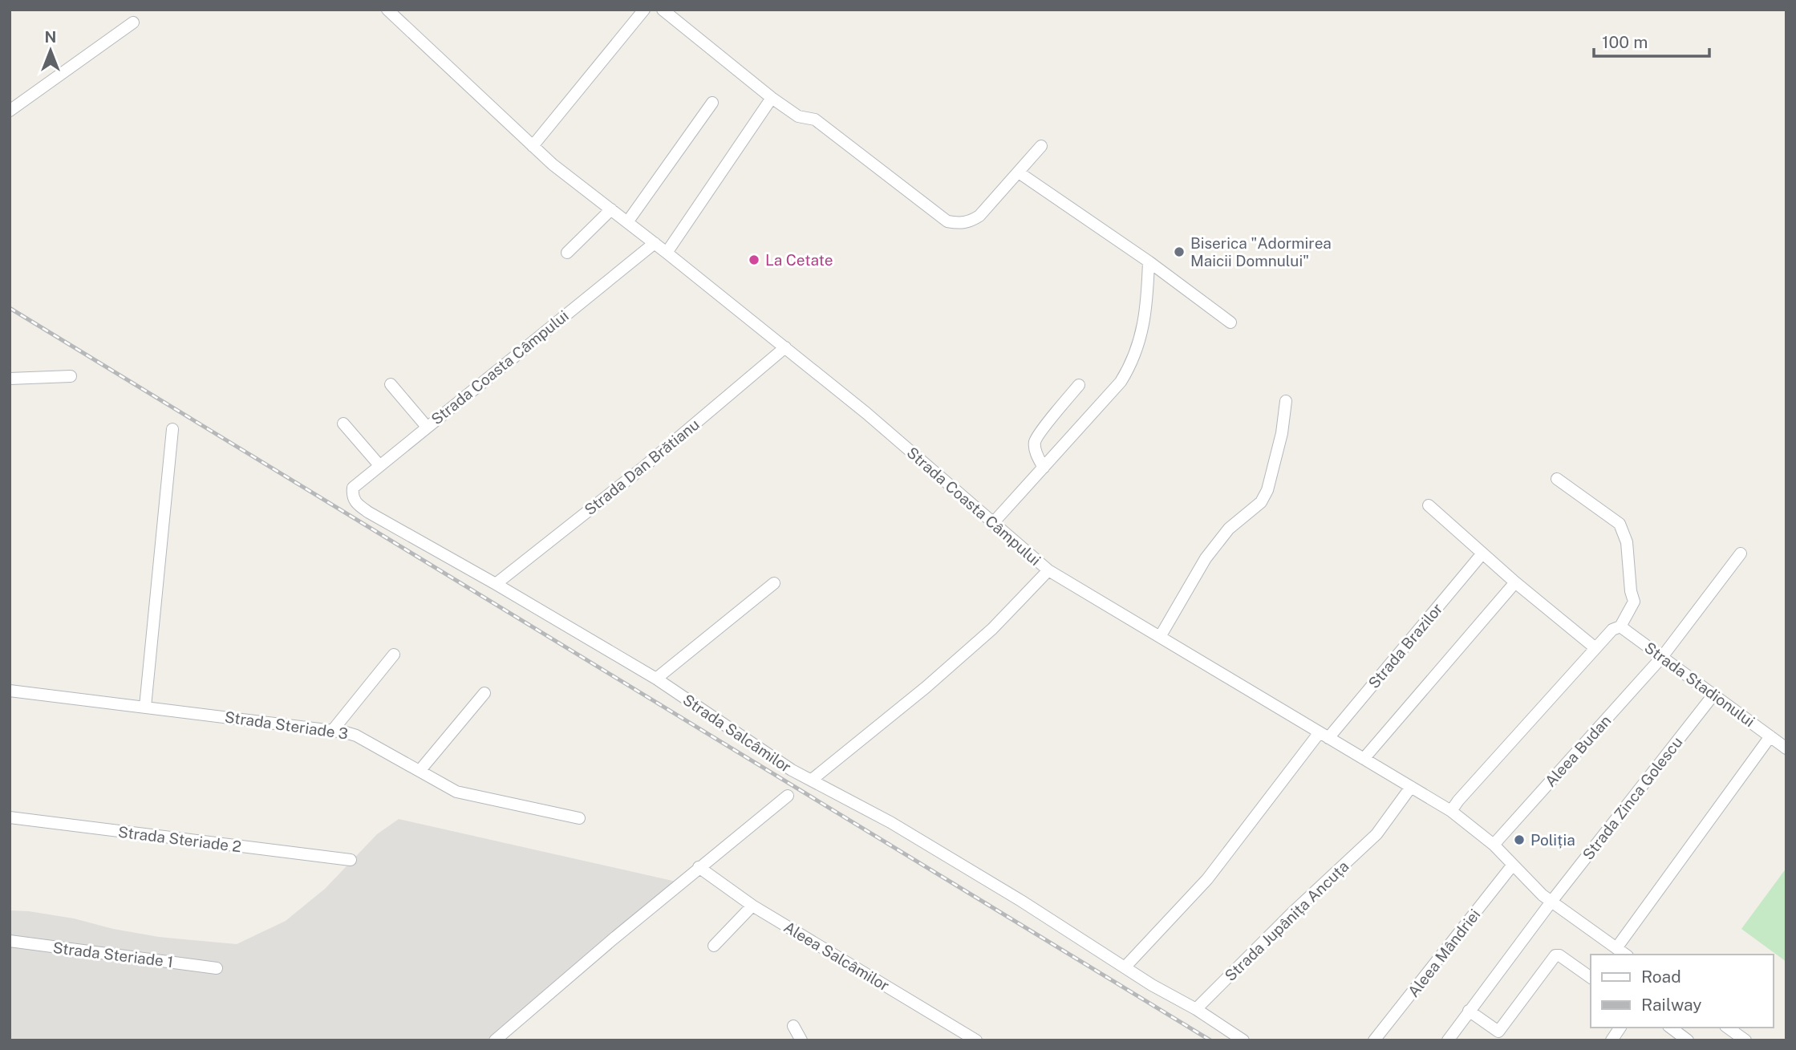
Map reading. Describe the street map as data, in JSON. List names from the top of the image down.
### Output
{
  "streets": {
    "street": [
      "Strada Coasta Câmpului",
      "Strada Dan Brătianu",
      "Strada Brazilor",
      "Strada Stadionului",
      "Strada Steriade 3",
      "Strada Salcâmilor",
      "Aleea Budan",
      "Strada Zinca Golescu",
      "Strada Steriade 2",
      "Strada Jupânița Ancuța",
      "Aleea Mândriei",
      "Strada Steriade 1",
      "Aleea Salcâmilor"
    ]
  },
  "crossings": [
    ["Strada Coasta Câmpului", "Strada Dan Brătianu"],
    ["Strada Coasta Câmpului", "Strada Brazilor"],
    ["Strada Coasta Câmpului", "Strada Stadionului"],
    ["Strada Coasta Câmpului", "Strada Salcâmilor"],
    ["Strada Coasta Câmpului", "Aleea Budan"],
    ["Strada Coasta Câmpului", "Strada Zinca Golescu"],
    ["Strada Coasta Câmpului", "Strada Jupânița Ancuța"],
    ["Strada Coasta Câmpului", "Aleea Mândriei"],
    ["Strada Dan Brătianu", "Strada Salcâmilor"],
    ["Strada Stadionului", "Aleea Budan"],
    ["Strada Stadionului", "Strada Zinca Golescu"],
    ["Strada Salcâmilor", "Strada Jupânița Ancuța"]
  ],
  "places": ["Biserica \"Adormirea Maicii Domnului\"", "La Cetate", "Poliția"],
  "legend": ["Road", "Railway"],
  "scale_bar": "100 m",
  "north": "top"
}
